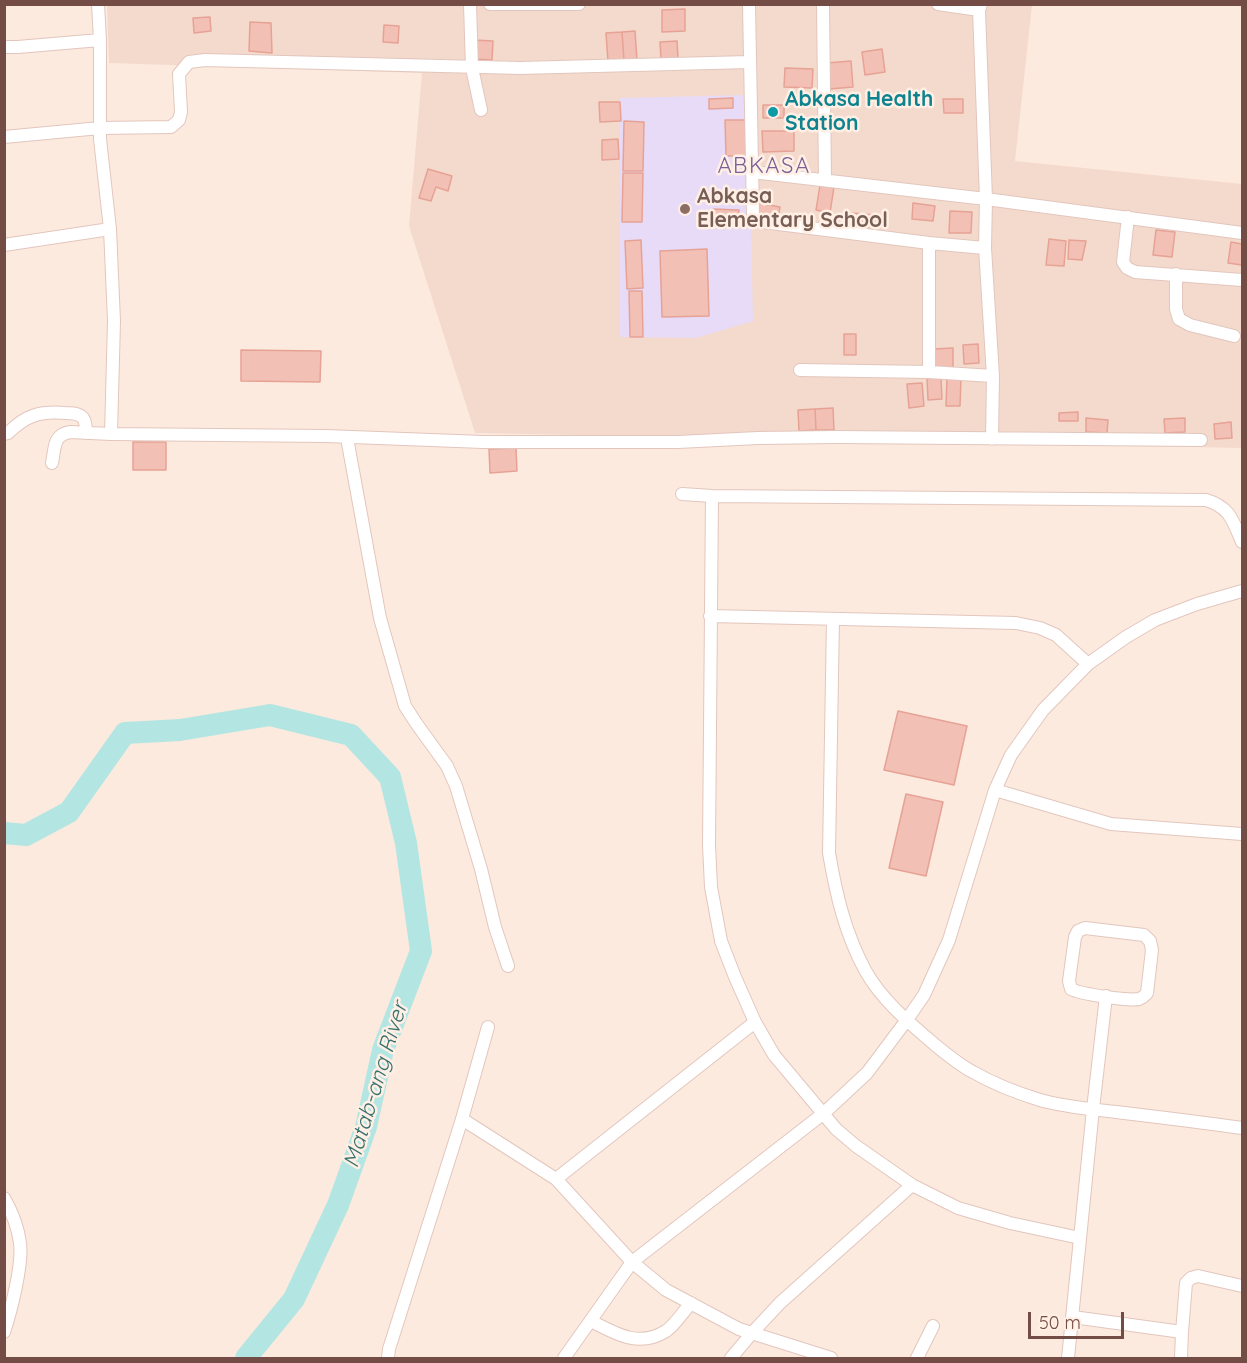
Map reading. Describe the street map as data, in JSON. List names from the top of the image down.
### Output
{
  "districts": ["ABKASA"],
  "water": ["Matab-ang River"],
  "places": ["Abkasa Health Station", "Abkasa Elementary School"],
  "scale_bar": "50 m"
}
